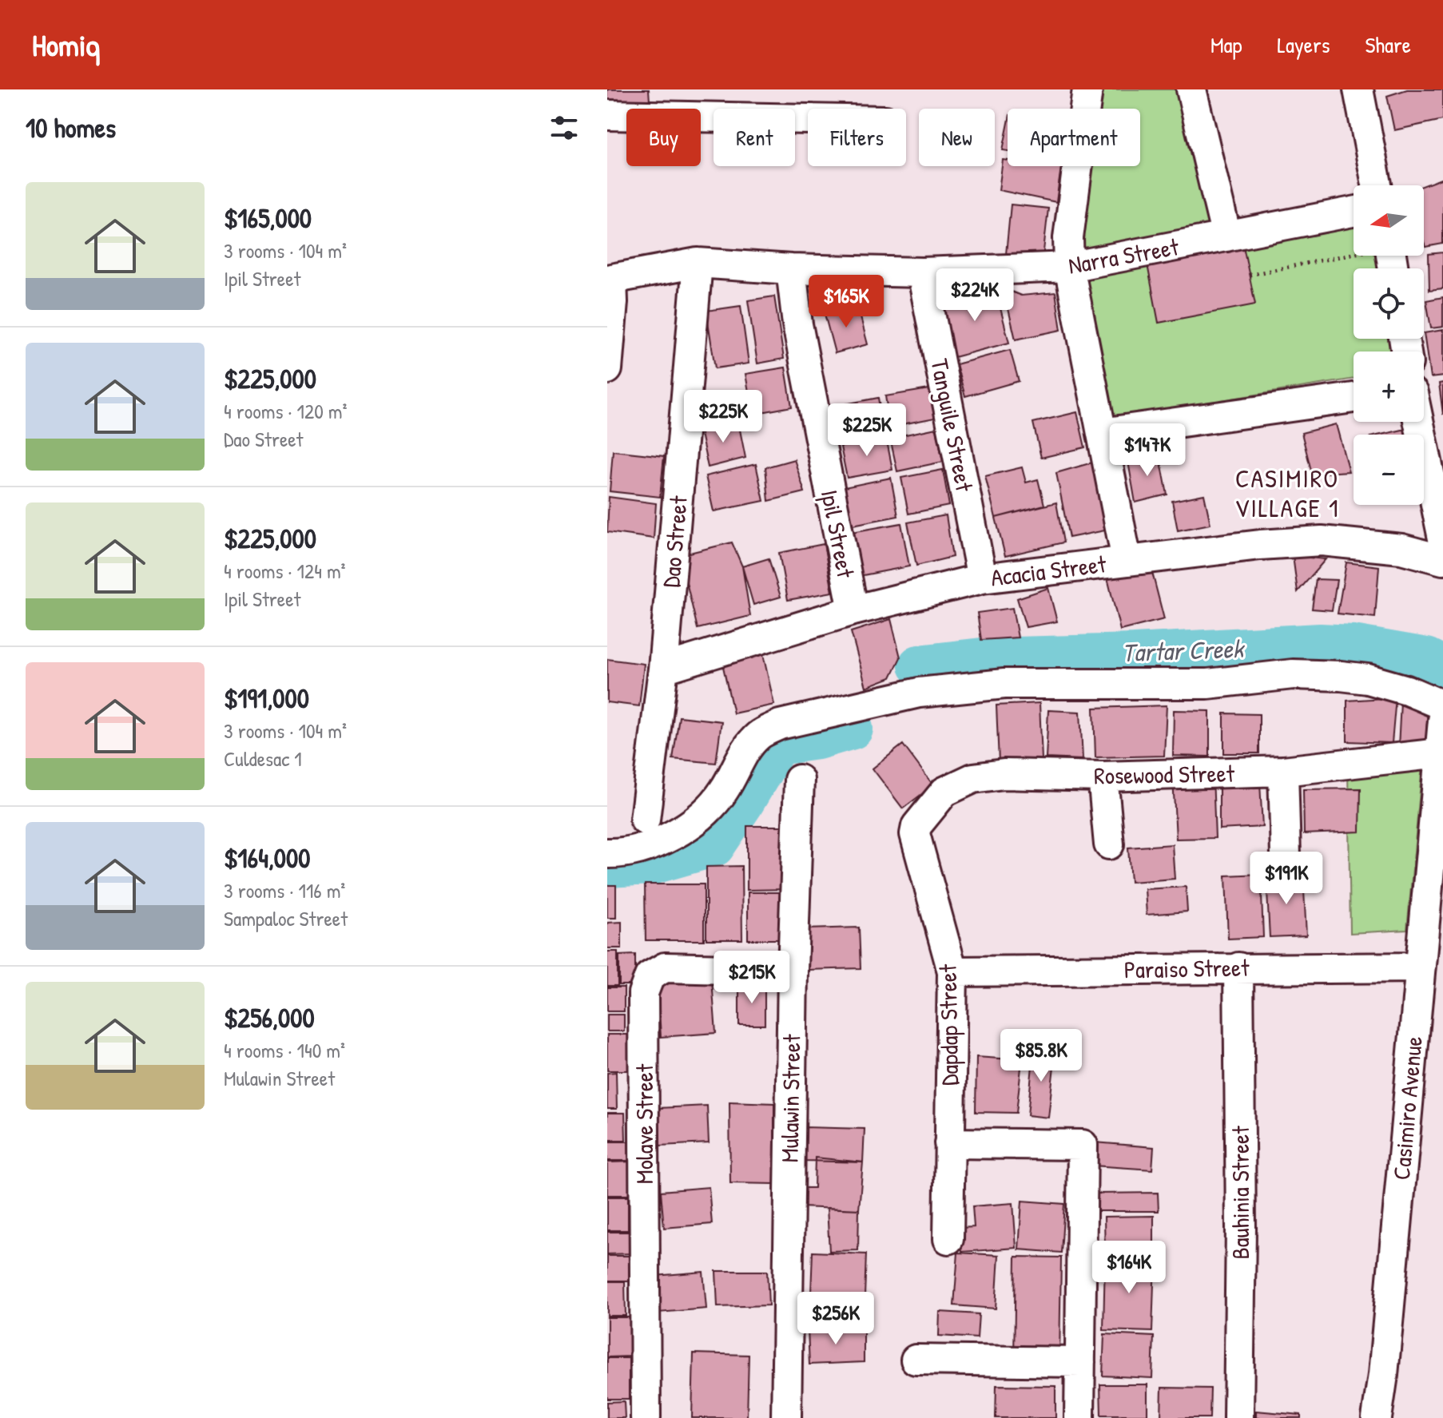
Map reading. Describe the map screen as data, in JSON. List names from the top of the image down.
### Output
{
  "streets": {
    "street": [
      "Narra Street",
      "Tanguile Street",
      "Ipil Street",
      "Dao Street",
      "Acacia Street",
      "Rosewood Street",
      "Paraiso Street",
      "Dapdap Street",
      "Mulawin Street",
      "Casimiro Avenue",
      "Molave Street",
      "Bauhinia Street"
    ]
  },
  "crossings": [
    ["Narra Street", "Tanguile Street"],
    ["Narra Street", "Ipil Street"],
    ["Narra Street", "Dao Street"],
    ["Tanguile Street", "Acacia Street"],
    ["Ipil Street", "Acacia Street"],
    ["Dao Street", "Acacia Street"],
    ["Rosewood Street", "Dapdap Street"],
    ["Rosewood Street", "Casimiro Avenue"],
    ["Paraiso Street", "Dapdap Street"],
    ["Paraiso Street", "Casimiro Avenue"],
    ["Paraiso Street", "Bauhinia Street"],
    ["Mulawin Street", "Molave Street"]
  ],
  "districts": ["CASIMIRO VILLAGE 1"],
  "water": ["Tartar Creek"],
  "north": "left",
  "page": {
    "header": "Homiq",
    "nav": ["Map", "Layers", "Share"],
    "heading": "10 homes",
    "chip": [
      "Buy",
      "Rent",
      "Filters",
      "New",
      "Apartment"
    ],
    "list": [
      {
        "name": "$165,000",
        "note": "3 rooms · 104 m² · Ipil Street"
      },
      {
        "name": "$225,000",
        "note": "4 rooms · 120 m² · Dao Street"
      },
      {
        "name": "$225,000",
        "note": "4 rooms · 124 m² · Ipil Street"
      },
      {
        "name": "$191,000",
        "note": "3 rooms · 104 m² · Culdesac 1"
      },
      {
        "name": "$164,000",
        "note": "3 rooms · 116 m² · Sampaloc Street"
      },
      {
        "name": "$256,000",
        "note": "4 rooms · 140 m² · Mulawin Street"
      }
    ],
    "map_buttons": ["+", "−"],
    "price": [
      "$224K",
      "$165K",
      "$225K",
      "$225K",
      "$147K",
      "$191K",
      "$215K",
      "$85.8K",
      "$164K",
      "$256K"
    ]
  }
}
